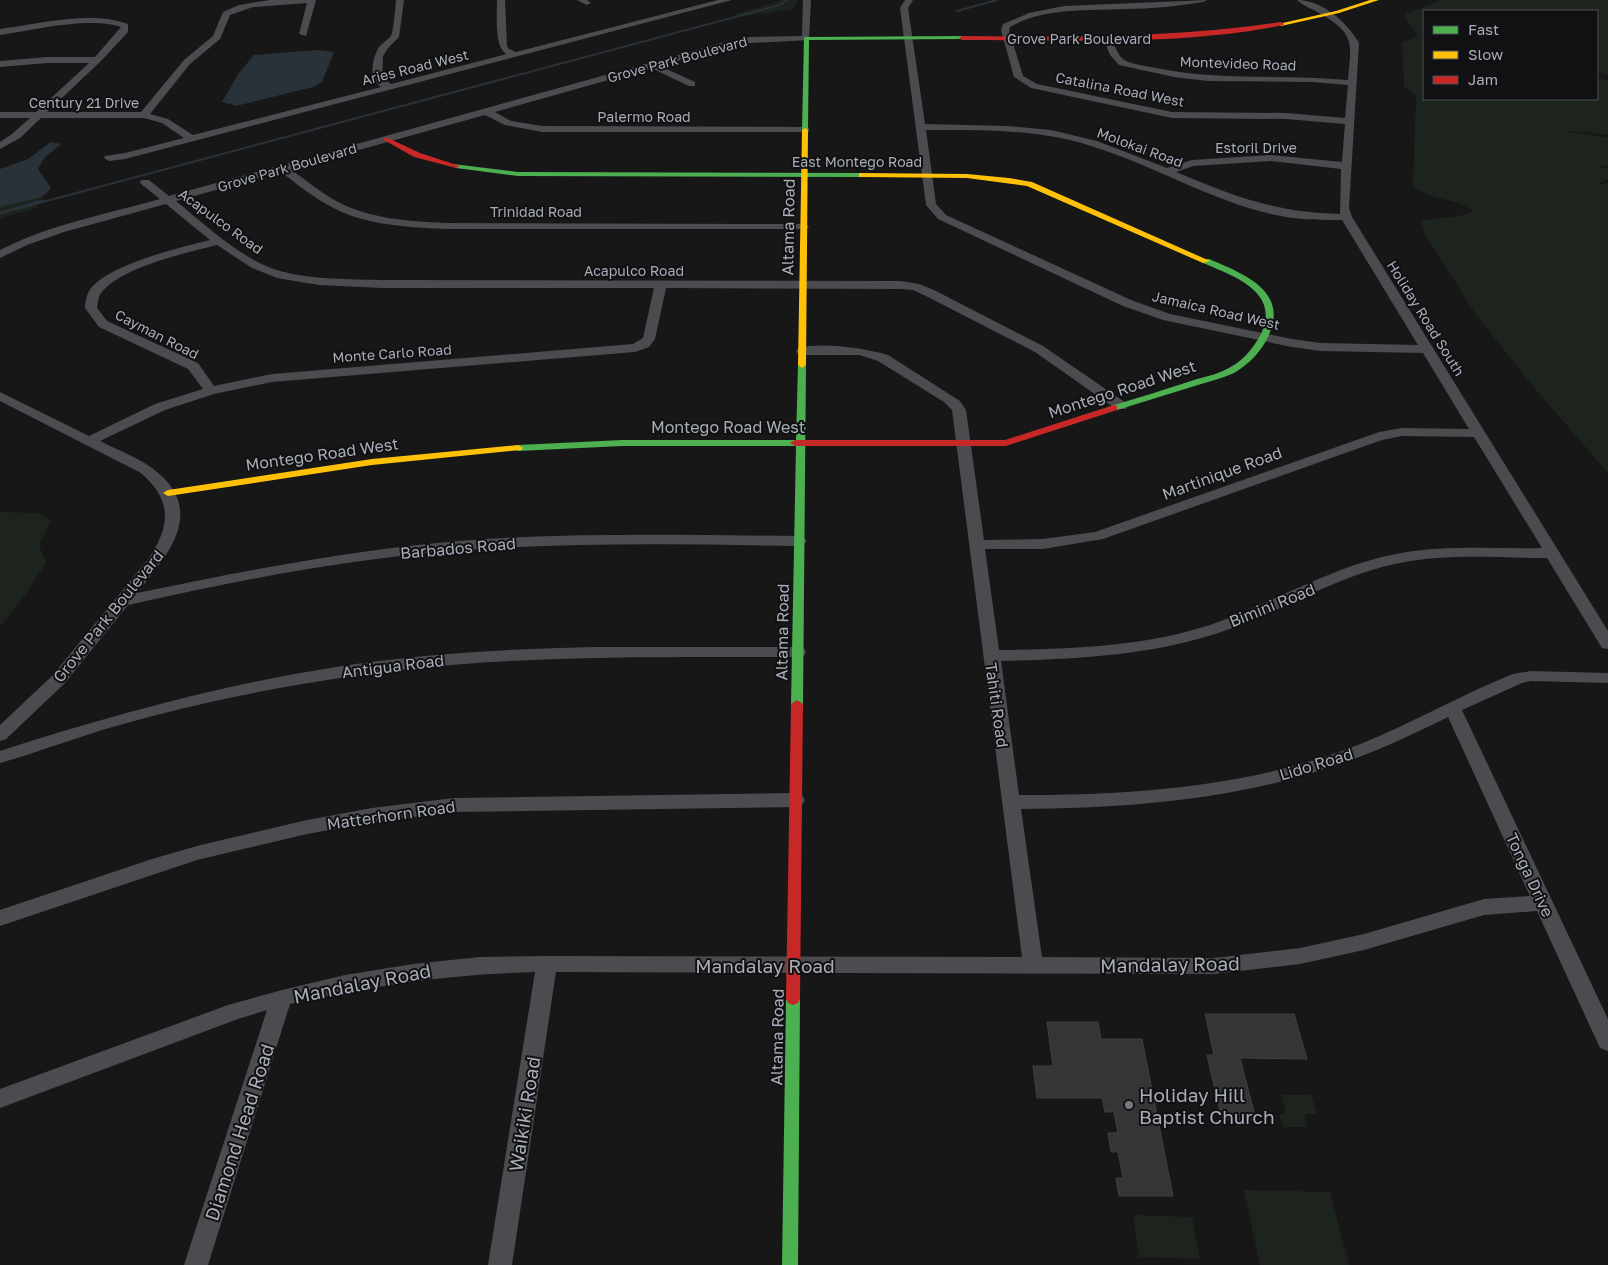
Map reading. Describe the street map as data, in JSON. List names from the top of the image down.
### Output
{
  "streets": {
    "street": [
      "Grove Park Boulevard",
      "Montevideo Road",
      "Aries Road West",
      "Catalina Road West",
      "Century 21 Drive",
      "Palermo Road",
      "Molokai Road",
      "Estoril Drive",
      "East Montego Road",
      "Trinidad Road",
      "Acapulco Road",
      "Altama Road",
      "Jamaica Road West",
      "Holiday Road South",
      "Cayman Road",
      "Monte Carlo Road",
      "Montego Road West",
      "Martinique Road",
      "Barbados Road",
      "Bimini Road",
      "Antigua Road",
      "Tahiti Road",
      "Lido Road",
      "Matterhorn Road",
      "Tonga Drive",
      "Mandalay Road",
      "Waikiki Road",
      "Diamond Head Road"
    ]
  },
  "crossings": [
    ["Grove Park Boulevard", "Montevideo Road"],
    ["Grove Park Boulevard", "Catalina Road West"],
    ["Grove Park Boulevard", "Palermo Road"],
    ["Grove Park Boulevard", "East Montego Road"],
    ["Grove Park Boulevard", "Trinidad Road"],
    ["Grove Park Boulevard", "Acapulco Road"],
    ["Grove Park Boulevard", "Altama Road"],
    ["Grove Park Boulevard", "Jamaica Road West"],
    ["Grove Park Boulevard", "Holiday Road South"],
    ["Grove Park Boulevard", "Montego Road West"],
    ["Grove Park Boulevard", "Barbados Road"],
    ["Montevideo Road", "Holiday Road South"],
    ["Aries Road West", "Century 21 Drive"],
    ["Catalina Road West", "Holiday Road South"],
    ["Palermo Road", "Altama Road"],
    ["Molokai Road", "Estoril Drive"],
    ["Molokai Road", "Jamaica Road West"],
    ["Molokai Road", "Holiday Road South"],
    ["Estoril Drive", "Holiday Road South"],
    ["East Montego Road", "Altama Road"],
    ["East Montego Road", "Jamaica Road West"],
    ["East Montego Road", "Montego Road West"],
    ["Trinidad Road", "Altama Road"],
    ["Acapulco Road", "Altama Road"],
    ["Acapulco Road", "Cayman Road"],
    ["Acapulco Road", "Monte Carlo Road"],
    ["Acapulco Road", "Montego Road West"],
    ["Altama Road", "Montego Road West"],
    ["Altama Road", "Barbados Road"],
    ["Altama Road", "Antigua Road"],
    ["Altama Road", "Tahiti Road"],
    ["Altama Road", "Matterhorn Road"],
    ["Altama Road", "Mandalay Road"],
    ["Jamaica Road West", "Holiday Road South"],
    ["Jamaica Road West", "Montego Road West"],
    ["Holiday Road South", "Martinique Road"],
    ["Holiday Road South", "Bimini Road"],
    ["Cayman Road", "Monte Carlo Road"],
    ["Montego Road West", "Tahiti Road"],
    ["Martinique Road", "Tahiti Road"],
    ["Bimini Road", "Tahiti Road"],
    ["Tahiti Road", "Lido Road"],
    ["Tahiti Road", "Mandalay Road"],
    ["Lido Road", "Tonga Drive"],
    ["Tonga Drive", "Mandalay Road"],
    ["Mandalay Road", "Waikiki Road"],
    ["Mandalay Road", "Diamond Head Road"]
  ],
  "places": ["Holiday Hill Baptist Church"],
  "legend": ["Fast", "Slow", "Jam"]
}
